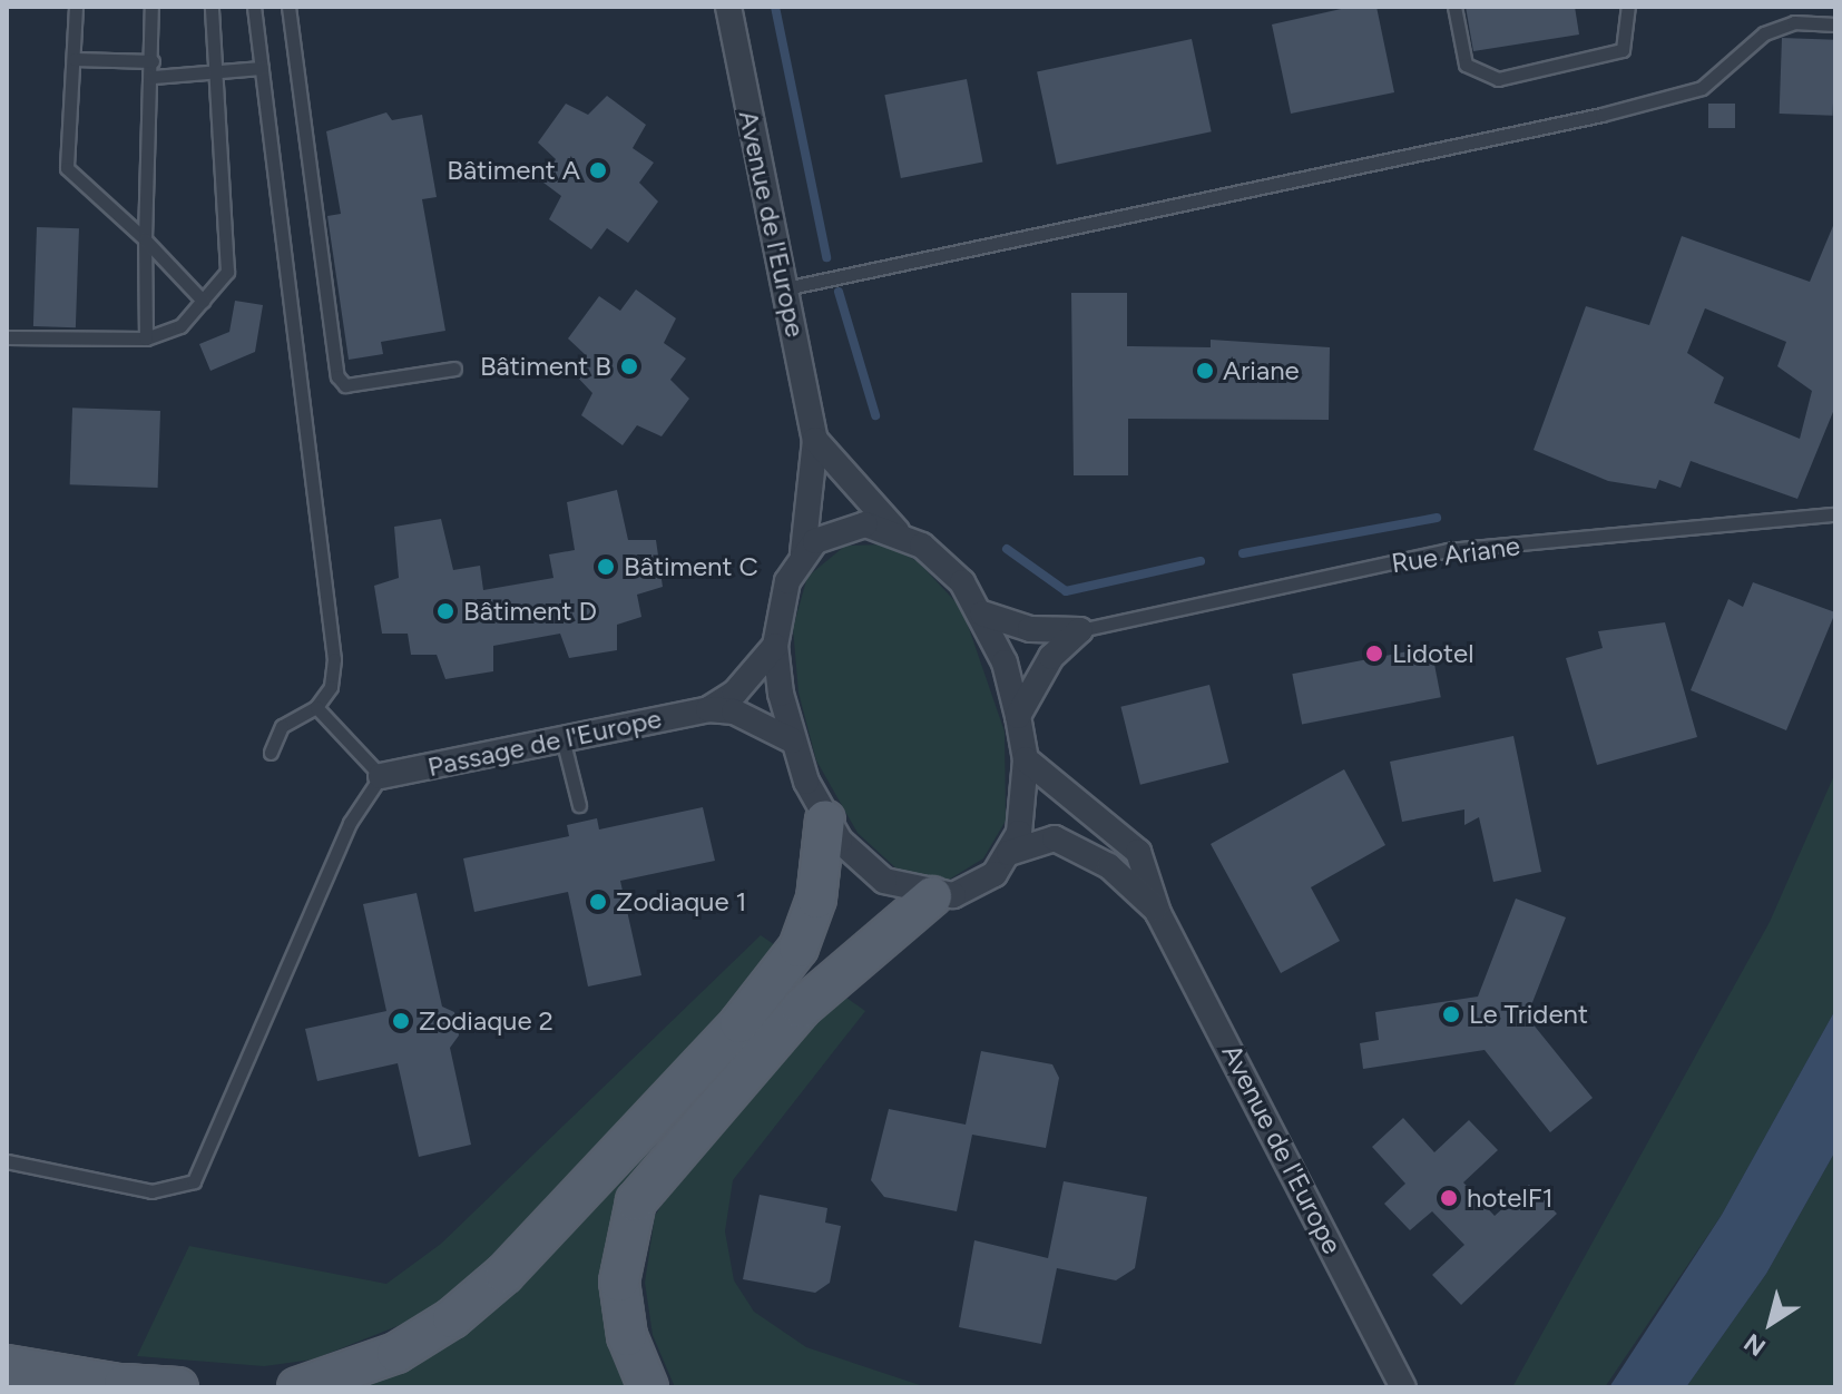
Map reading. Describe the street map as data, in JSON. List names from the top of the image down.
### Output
{
  "streets": {
    "street": ["Avenue de l'Europe", "Rue Ariane", "Passage de l'Europe"]
  },
  "crossings": [
    ["Avenue de l'Europe", "Rue Ariane"],
    ["Avenue de l'Europe", "Passage de l'Europe"],
    ["Rue Ariane", "Passage de l'Europe"]
  ],
  "places": [
    "Bâtiment A",
    "Bâtiment B",
    "Ariane",
    "Bâtiment C",
    "Bâtiment D",
    "Lidotel",
    "Zodiaque 1",
    "Le Trident",
    "Zodiaque 2",
    "hotelF1"
  ],
  "north": "bottom left"
}
